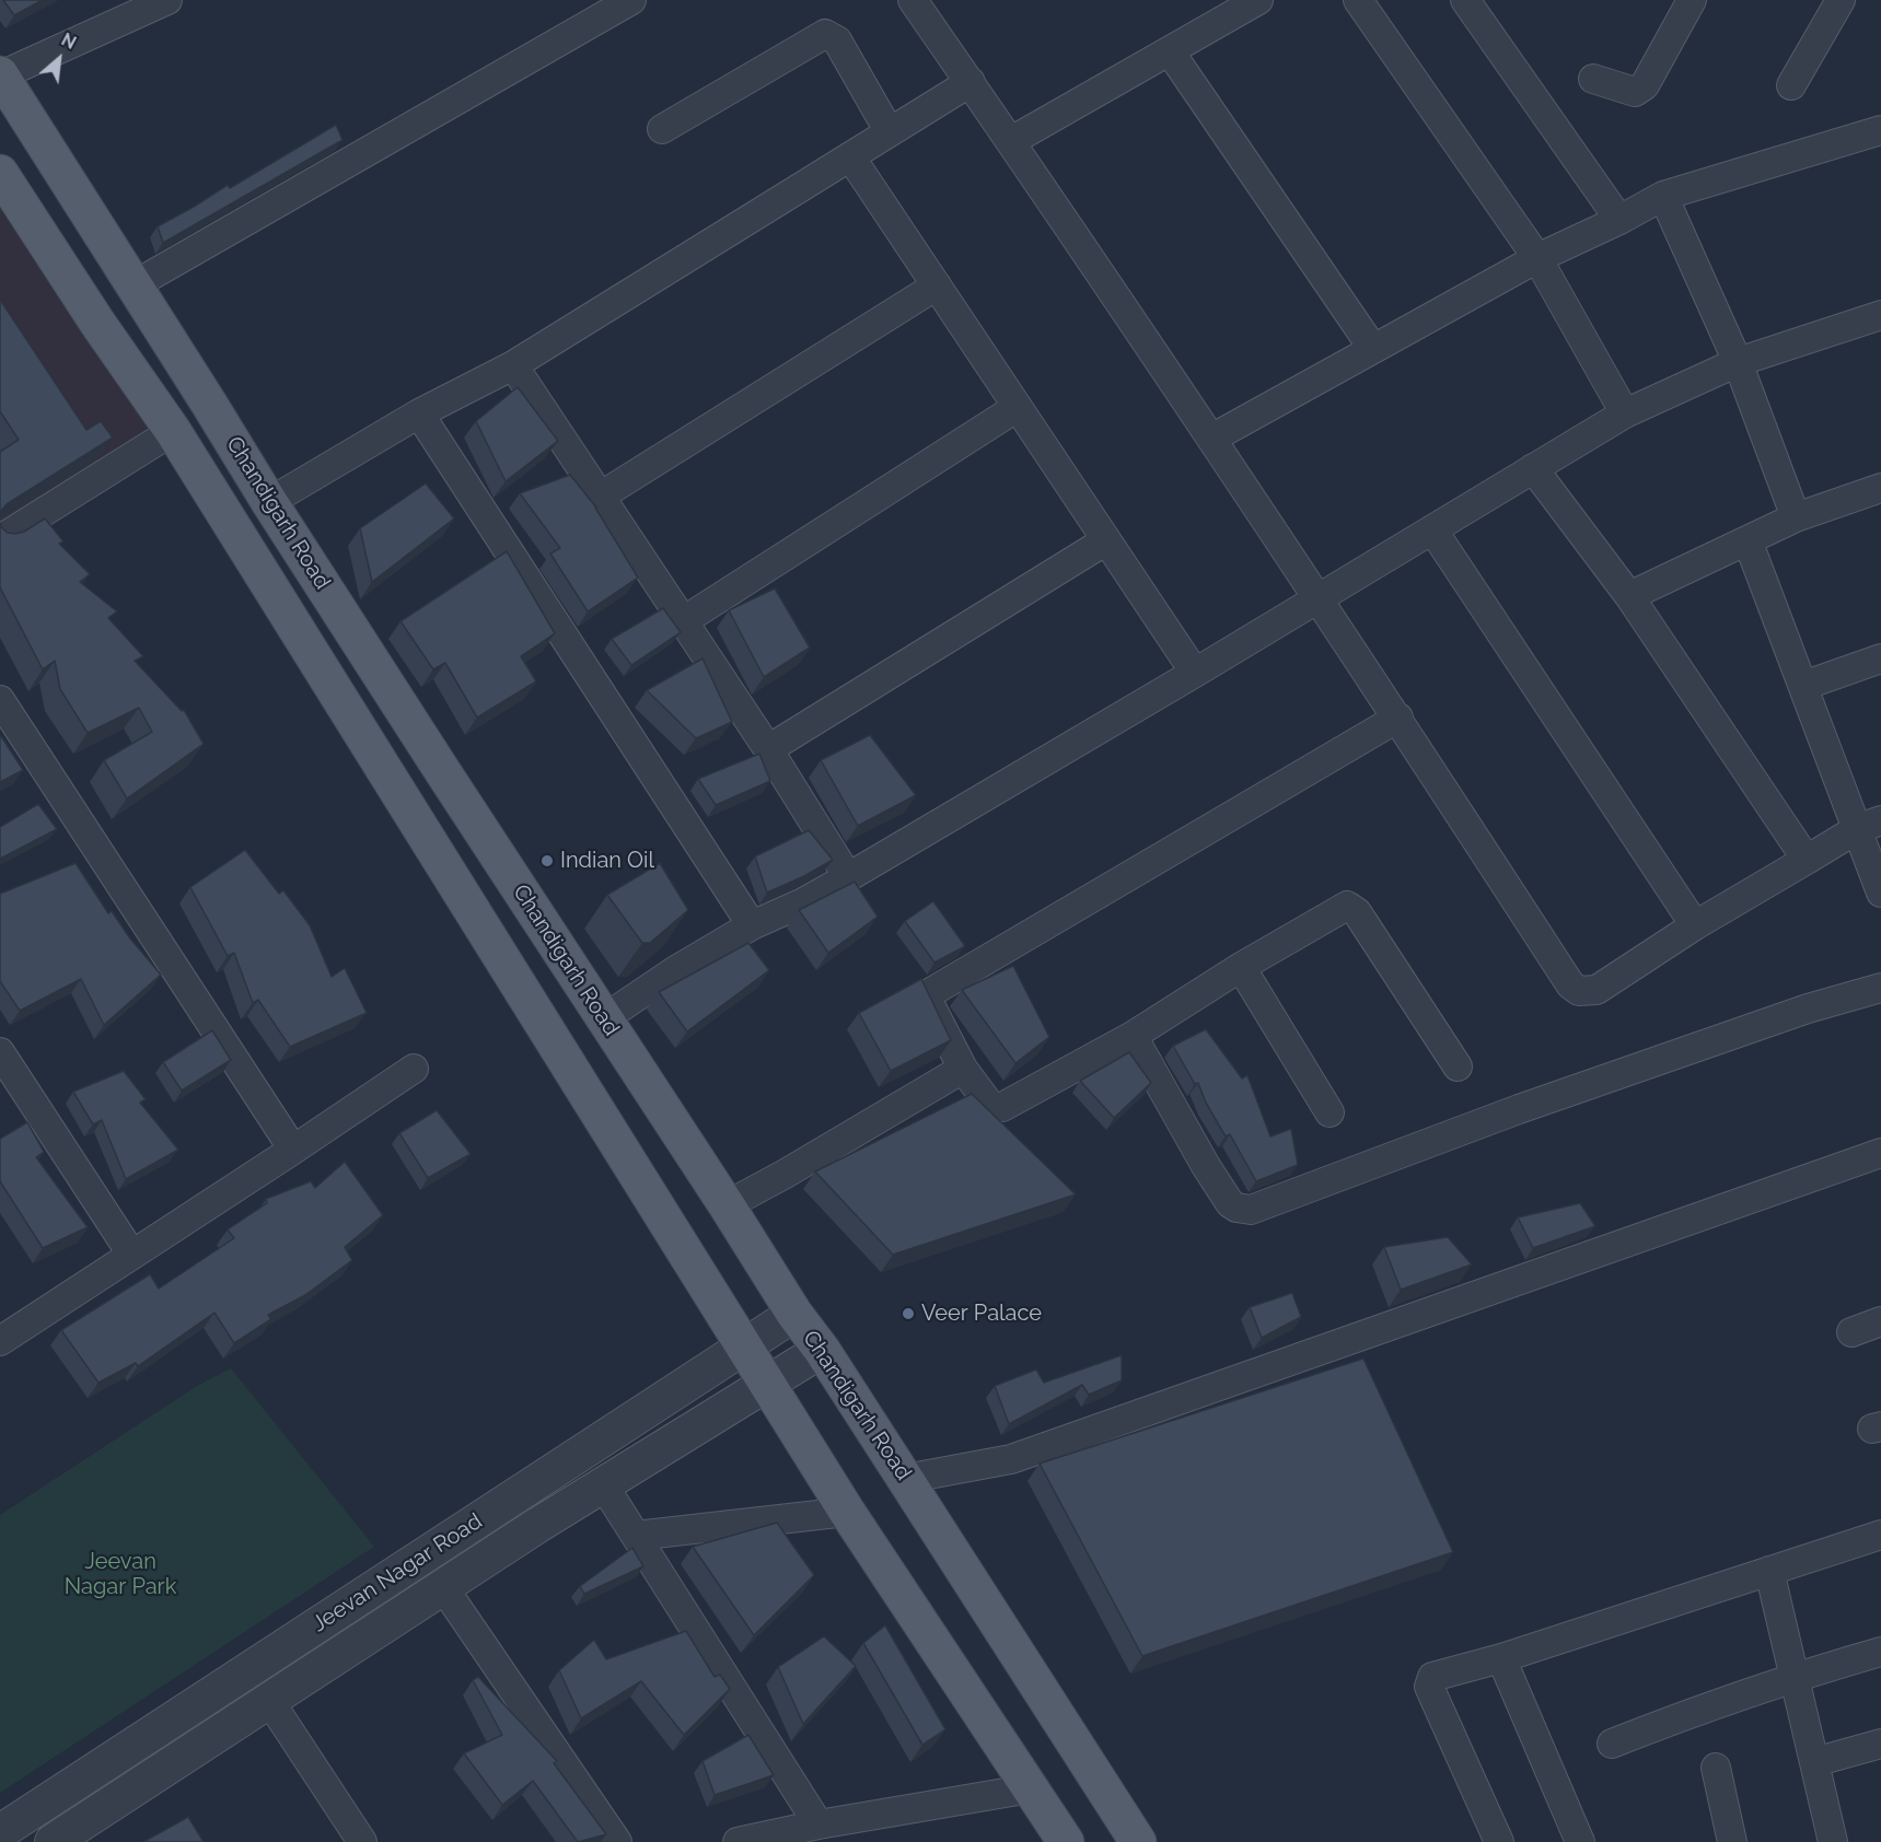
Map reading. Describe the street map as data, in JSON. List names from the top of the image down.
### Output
{
  "streets": {
    "main road": ["Chandigarh Road"],
    "street": ["Jeevan Nagar Road"]
  },
  "crossings": [
    ["Chandigarh Road", "Jeevan Nagar Road"]
  ],
  "parks": ["Jeevan Nagar Park"],
  "places": ["Indian Oil", "Veer Palace"],
  "north": "top right"
}
